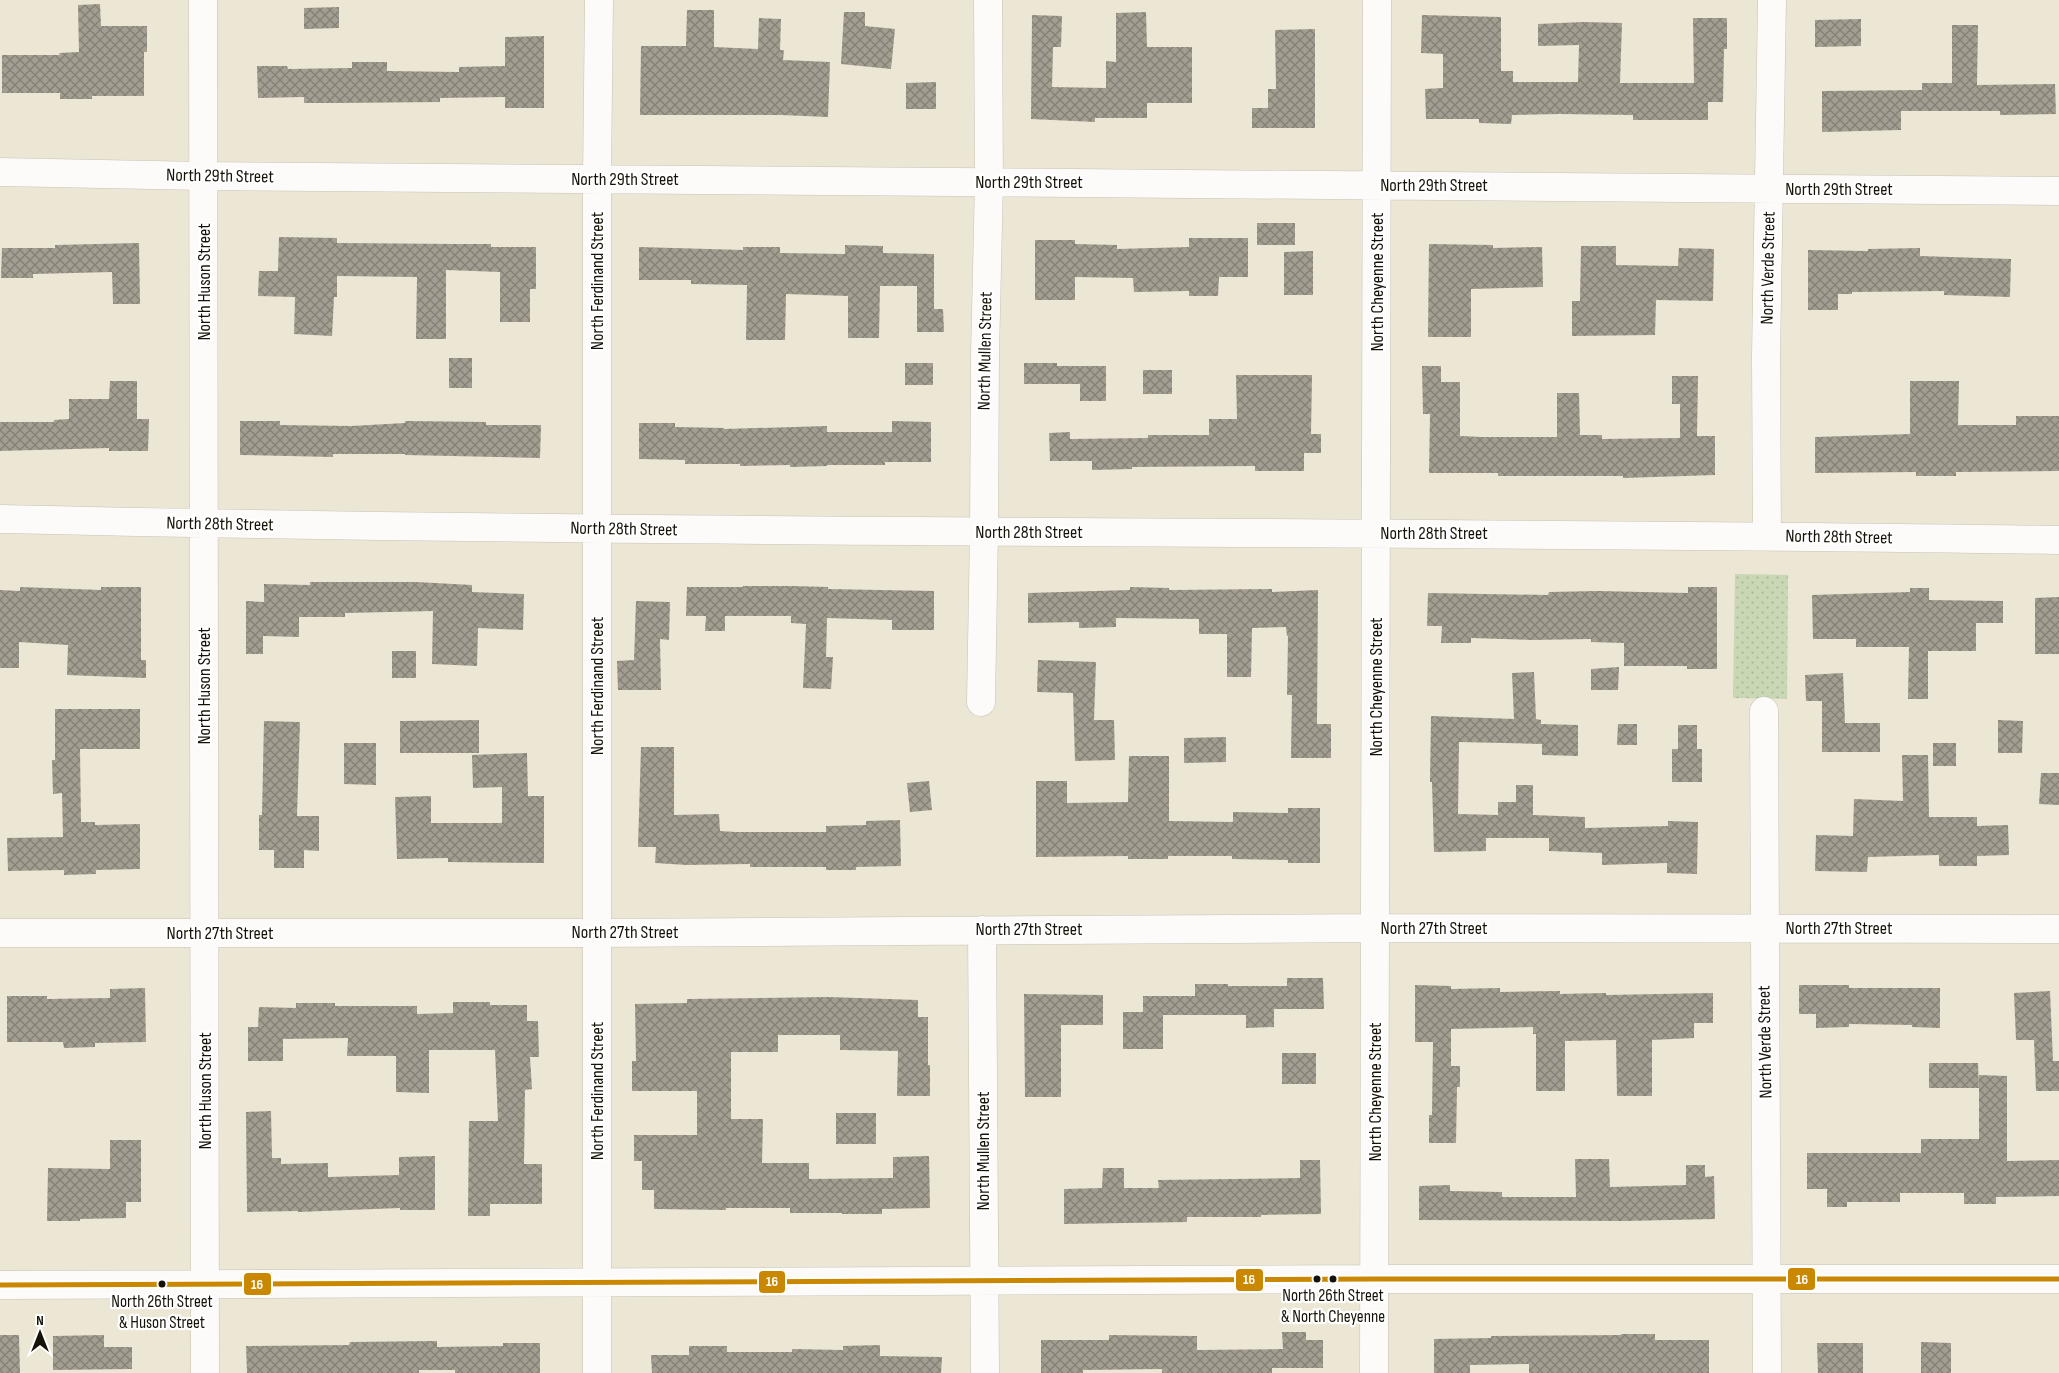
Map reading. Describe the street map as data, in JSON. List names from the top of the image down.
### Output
{
  "streets": {
    "street": [
      "North 29th Street",
      "North Verde Street",
      "North Ferdinand Street",
      "North Huson Street",
      "North Cheyenne Street",
      "North Mullen Street",
      "North 28th Street",
      "North 27th Street"
    ]
  },
  "crossings": [
    ["North 29th Street", "North Verde Street"],
    ["North 29th Street", "North Ferdinand Street"],
    ["North 29th Street", "North Huson Street"],
    ["North 29th Street", "North Cheyenne Street"],
    ["North 29th Street", "North Mullen Street"],
    ["North Verde Street", "North 28th Street"],
    ["North Verde Street", "North 27th Street"],
    ["North Ferdinand Street", "North 28th Street"],
    ["North Ferdinand Street", "North 27th Street"],
    ["North Huson Street", "North 28th Street"],
    ["North Huson Street", "North 27th Street"],
    ["North Cheyenne Street", "North 28th Street"],
    ["North Cheyenne Street", "North 27th Street"],
    ["North Mullen Street", "North 28th Street"],
    ["North Mullen Street", "North 27th Street"]
  ],
  "places": ["North 26th Street & North Cheyenne", "North 26th Street & Huson Street"],
  "lines": ["transit line 16"],
  "north": "top"
}
